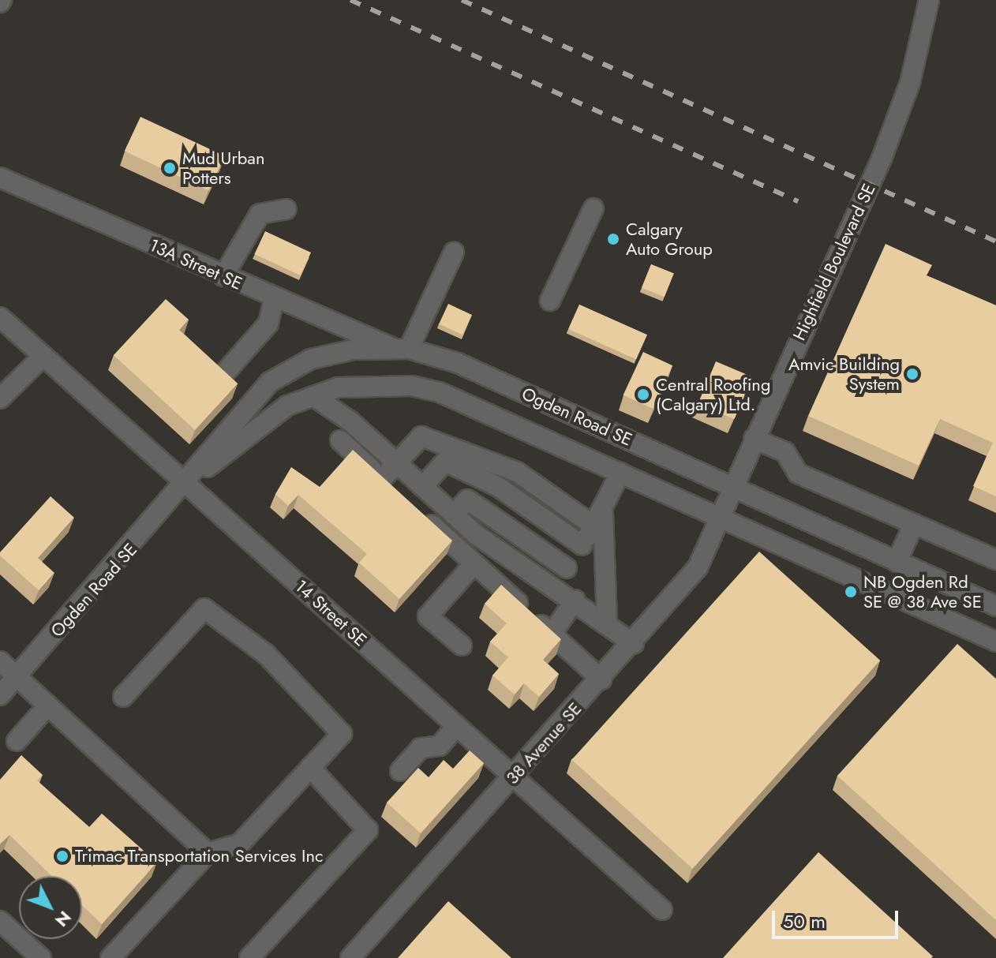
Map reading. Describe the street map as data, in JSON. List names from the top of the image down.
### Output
{
  "streets": {
    "street": [
      "Highfield Boulevard SE",
      "13A Street SE",
      "Ogden Road SE",
      "14 Street SE",
      "38 Avenue SE"
    ]
  },
  "crossings": [
    ["Highfield Boulevard SE", "Ogden Road SE"],
    ["Highfield Boulevard SE", "38 Avenue SE"],
    ["13A Street SE", "Ogden Road SE"],
    ["Ogden Road SE", "14 Street SE"],
    ["Ogden Road SE", "38 Avenue SE"],
    ["14 Street SE", "38 Avenue SE"]
  ],
  "places": [
    "Mud Urban Potters",
    "Calgary Auto Group",
    "Amvic Building System",
    "Central Roofing (Calgary) Ltd.",
    "NB Ogden Rd SE @ 38 Ave SE",
    "Trimac Transportation Services Inc"
  ],
  "scale_bar": "50 m",
  "north": "bottom right"
}
